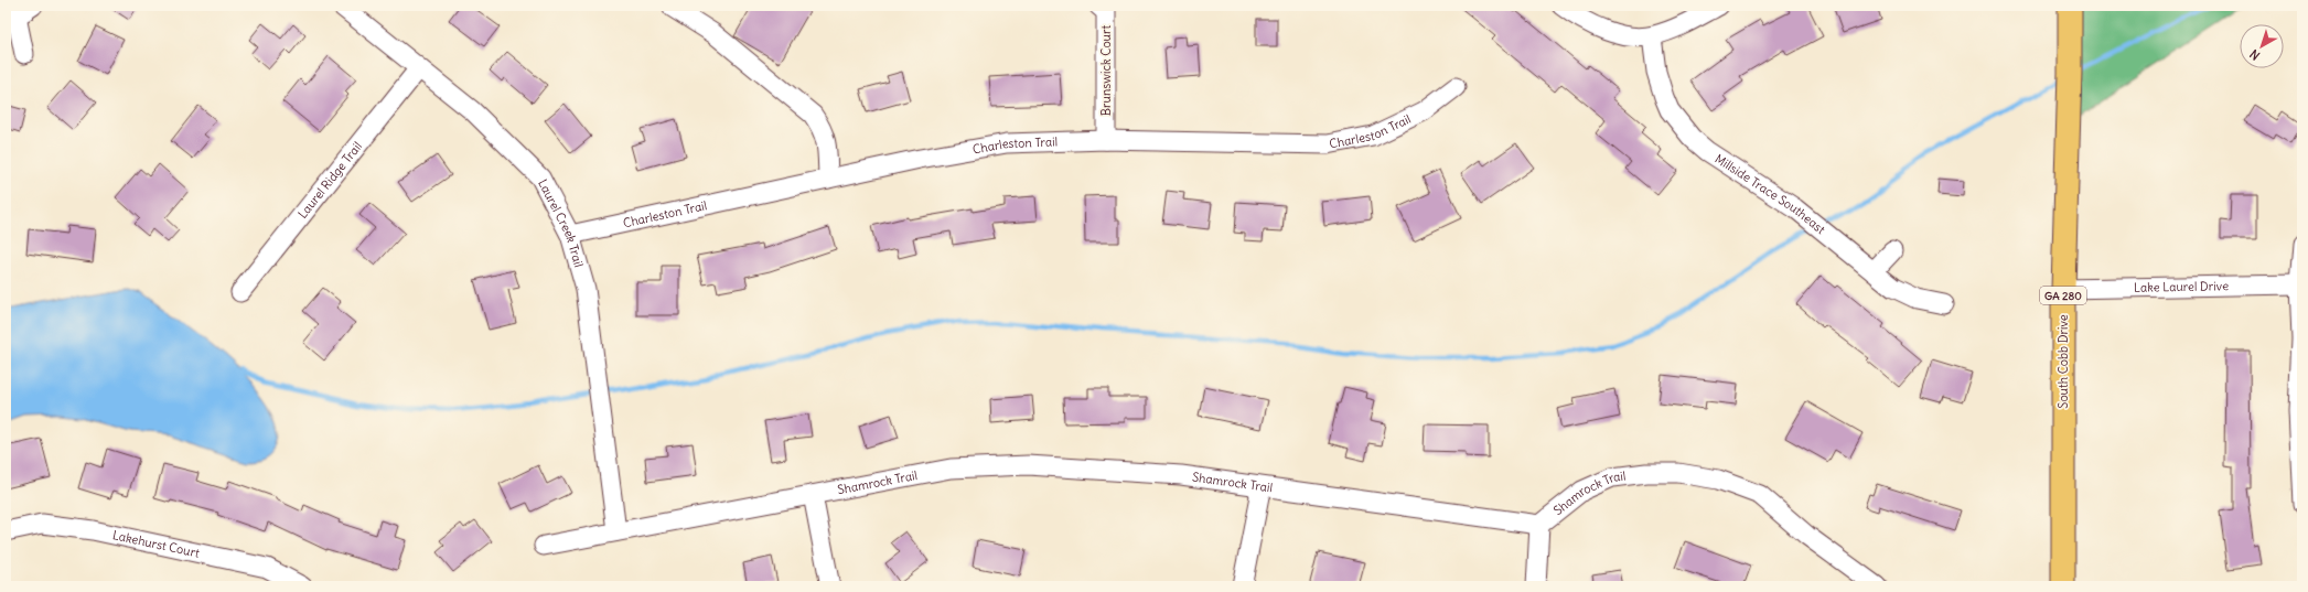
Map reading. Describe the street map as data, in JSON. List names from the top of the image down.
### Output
{
  "streets": {
    "main road": ["GA 280", "South Cobb Drive"],
    "street": [
      "Brunswick Court",
      "Charleston Trail",
      "Laurel Ridge Trail",
      "Millside Trace Southeast",
      "Laurel Creek Trail",
      "Lake Laurel Drive",
      "Shamrock Trail",
      "Lakehurst Court"
    ]
  },
  "crossings": [
    ["Brunswick Court", "Charleston Trail"],
    ["Charleston Trail", "Laurel Creek Trail"],
    ["Laurel Ridge Trail", "Laurel Creek Trail"],
    ["Laurel Creek Trail", "Shamrock Trail"],
    ["Lake Laurel Drive", "South Cobb Drive"]
  ],
  "north": "bottom left"
}
